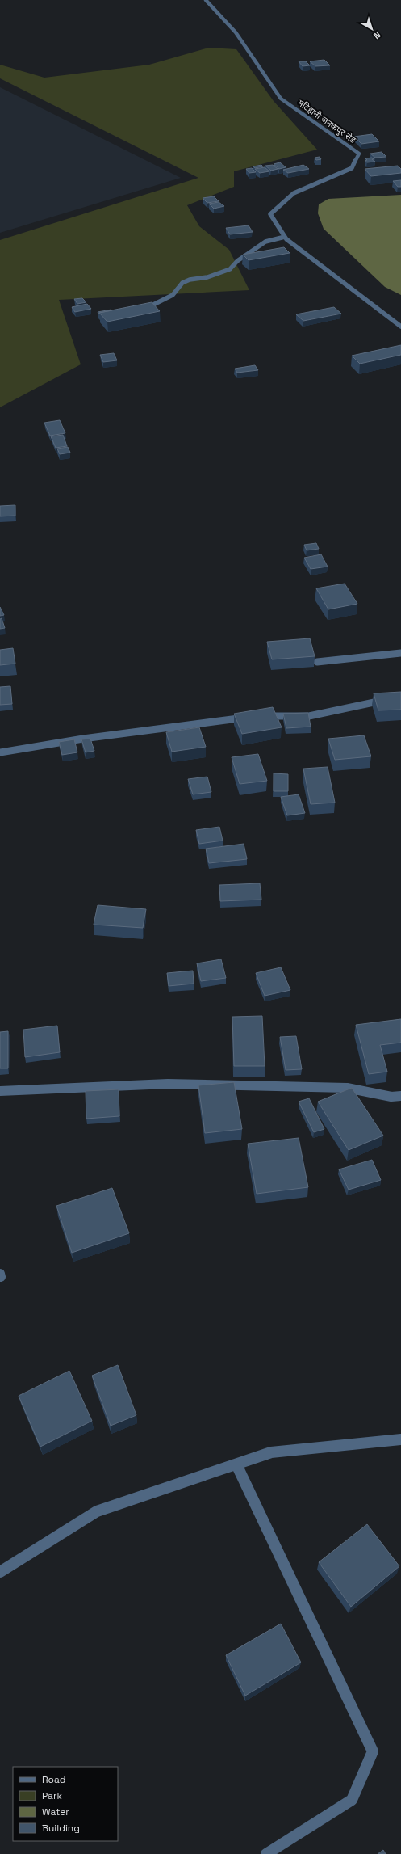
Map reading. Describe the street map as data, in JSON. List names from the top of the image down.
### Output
{
  "streets": {
    "street": ["मटिहानी जनकपुर रोड"]
  },
  "legend": [
    "Road",
    "Park",
    "Water",
    "Building"
  ],
  "north": "bottom right"
}
